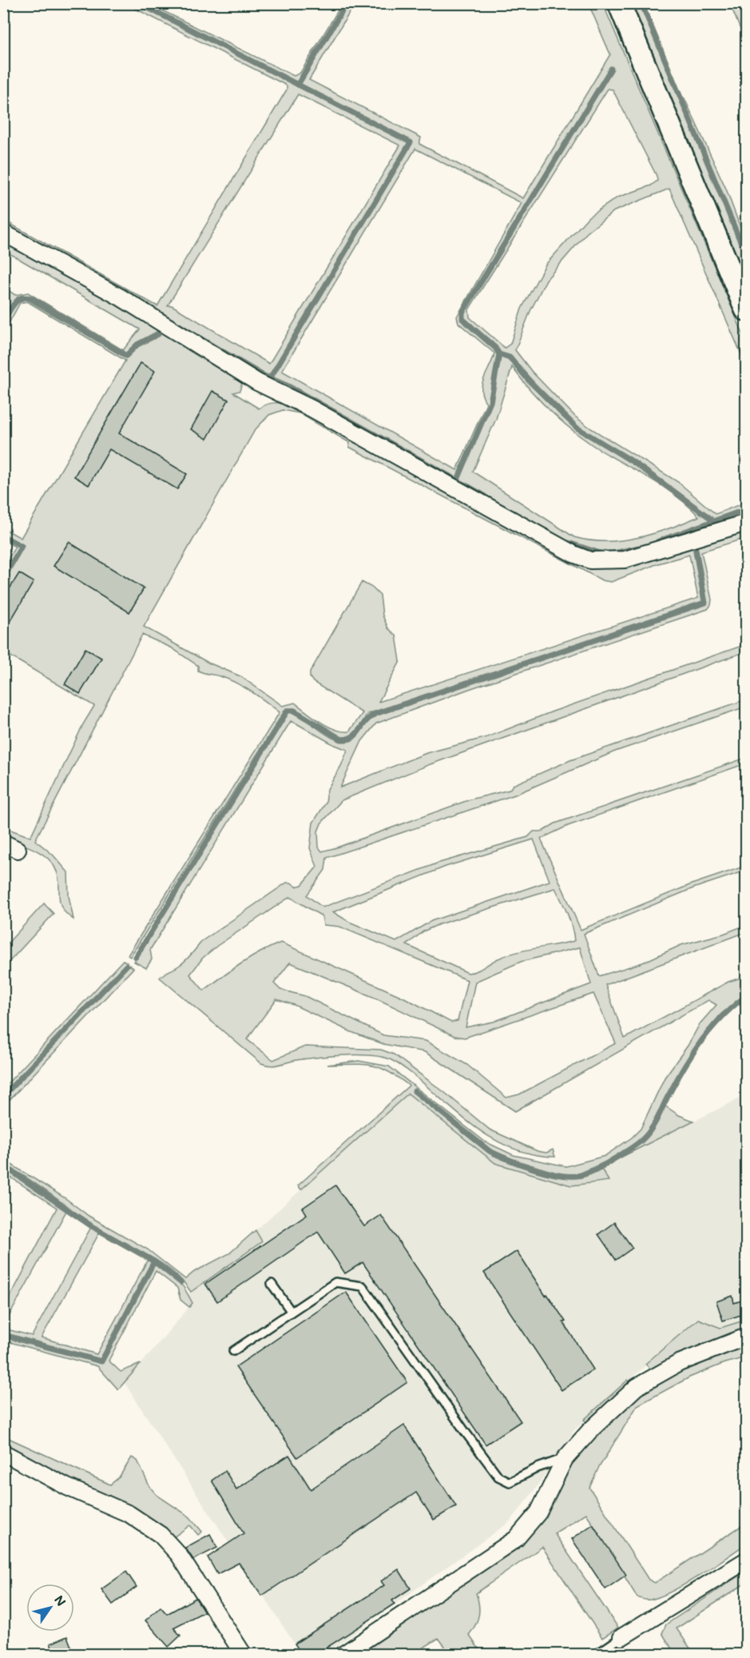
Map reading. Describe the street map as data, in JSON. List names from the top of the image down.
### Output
{
  "north": "top right"
}
